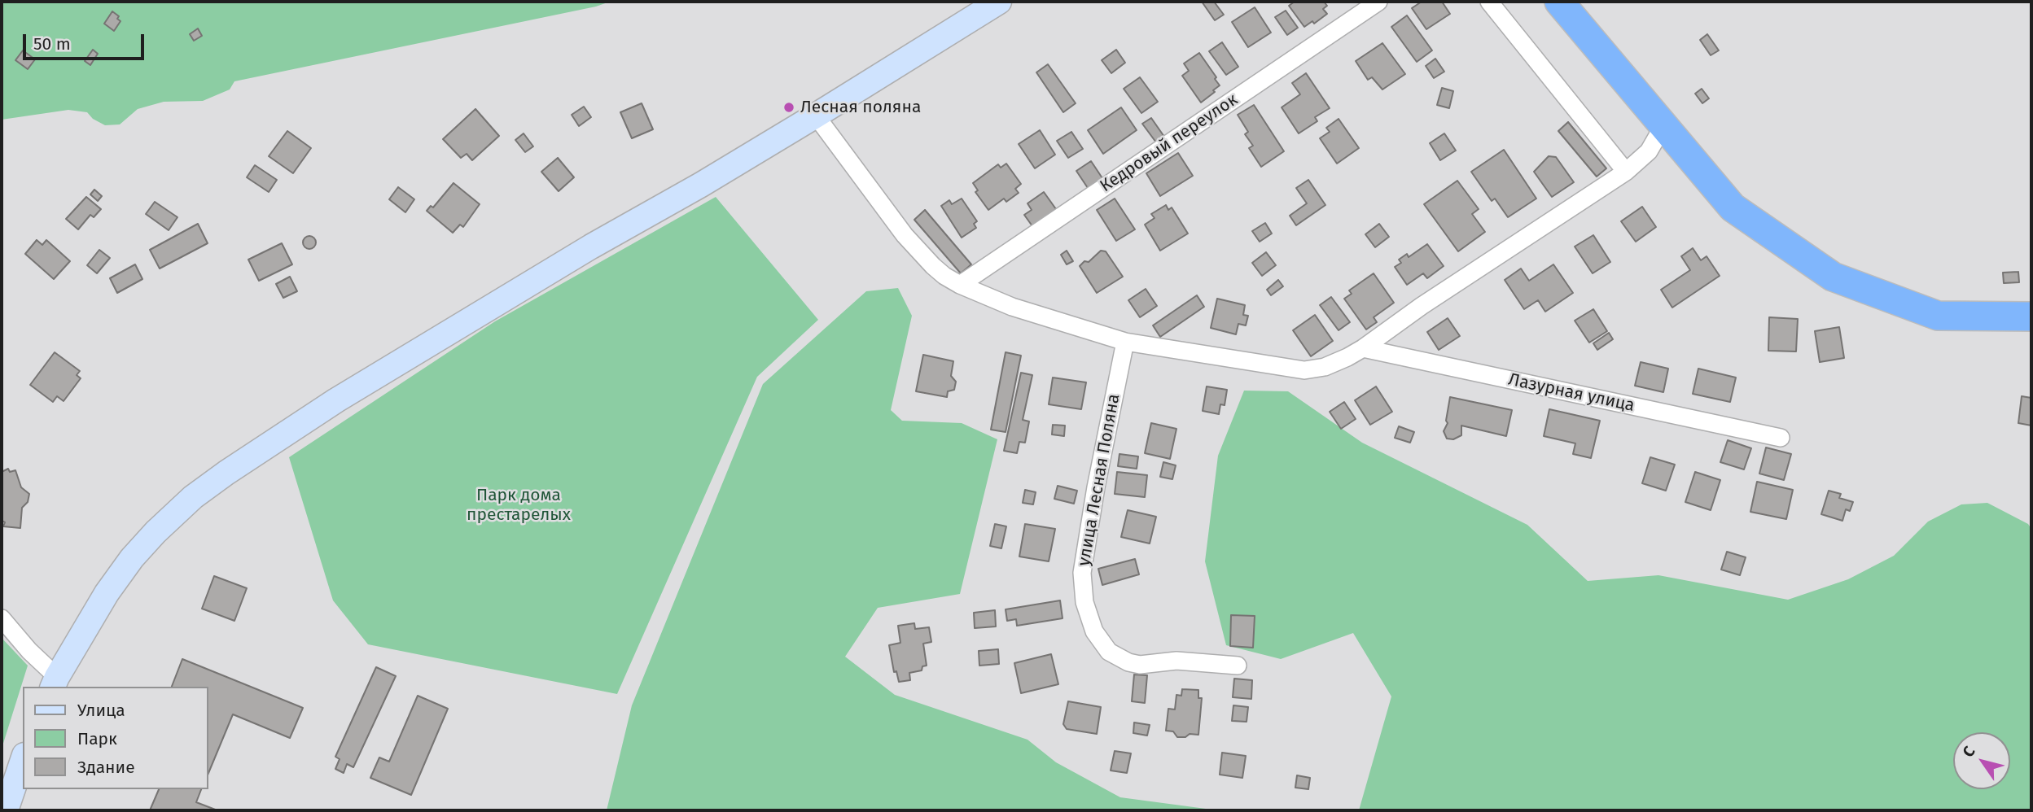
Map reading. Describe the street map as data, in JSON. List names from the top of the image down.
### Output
{
  "streets": {
    "street": ["Кедровый переулок", "Лазурная улица", "улица Лесная Поляна"]
  },
  "parks": ["Парк дома престарелых"],
  "places": ["Лесная поляна"],
  "legend": ["Улица", "Парк", "Здание"],
  "scale_bar": "50 m",
  "north": "top left"
}
